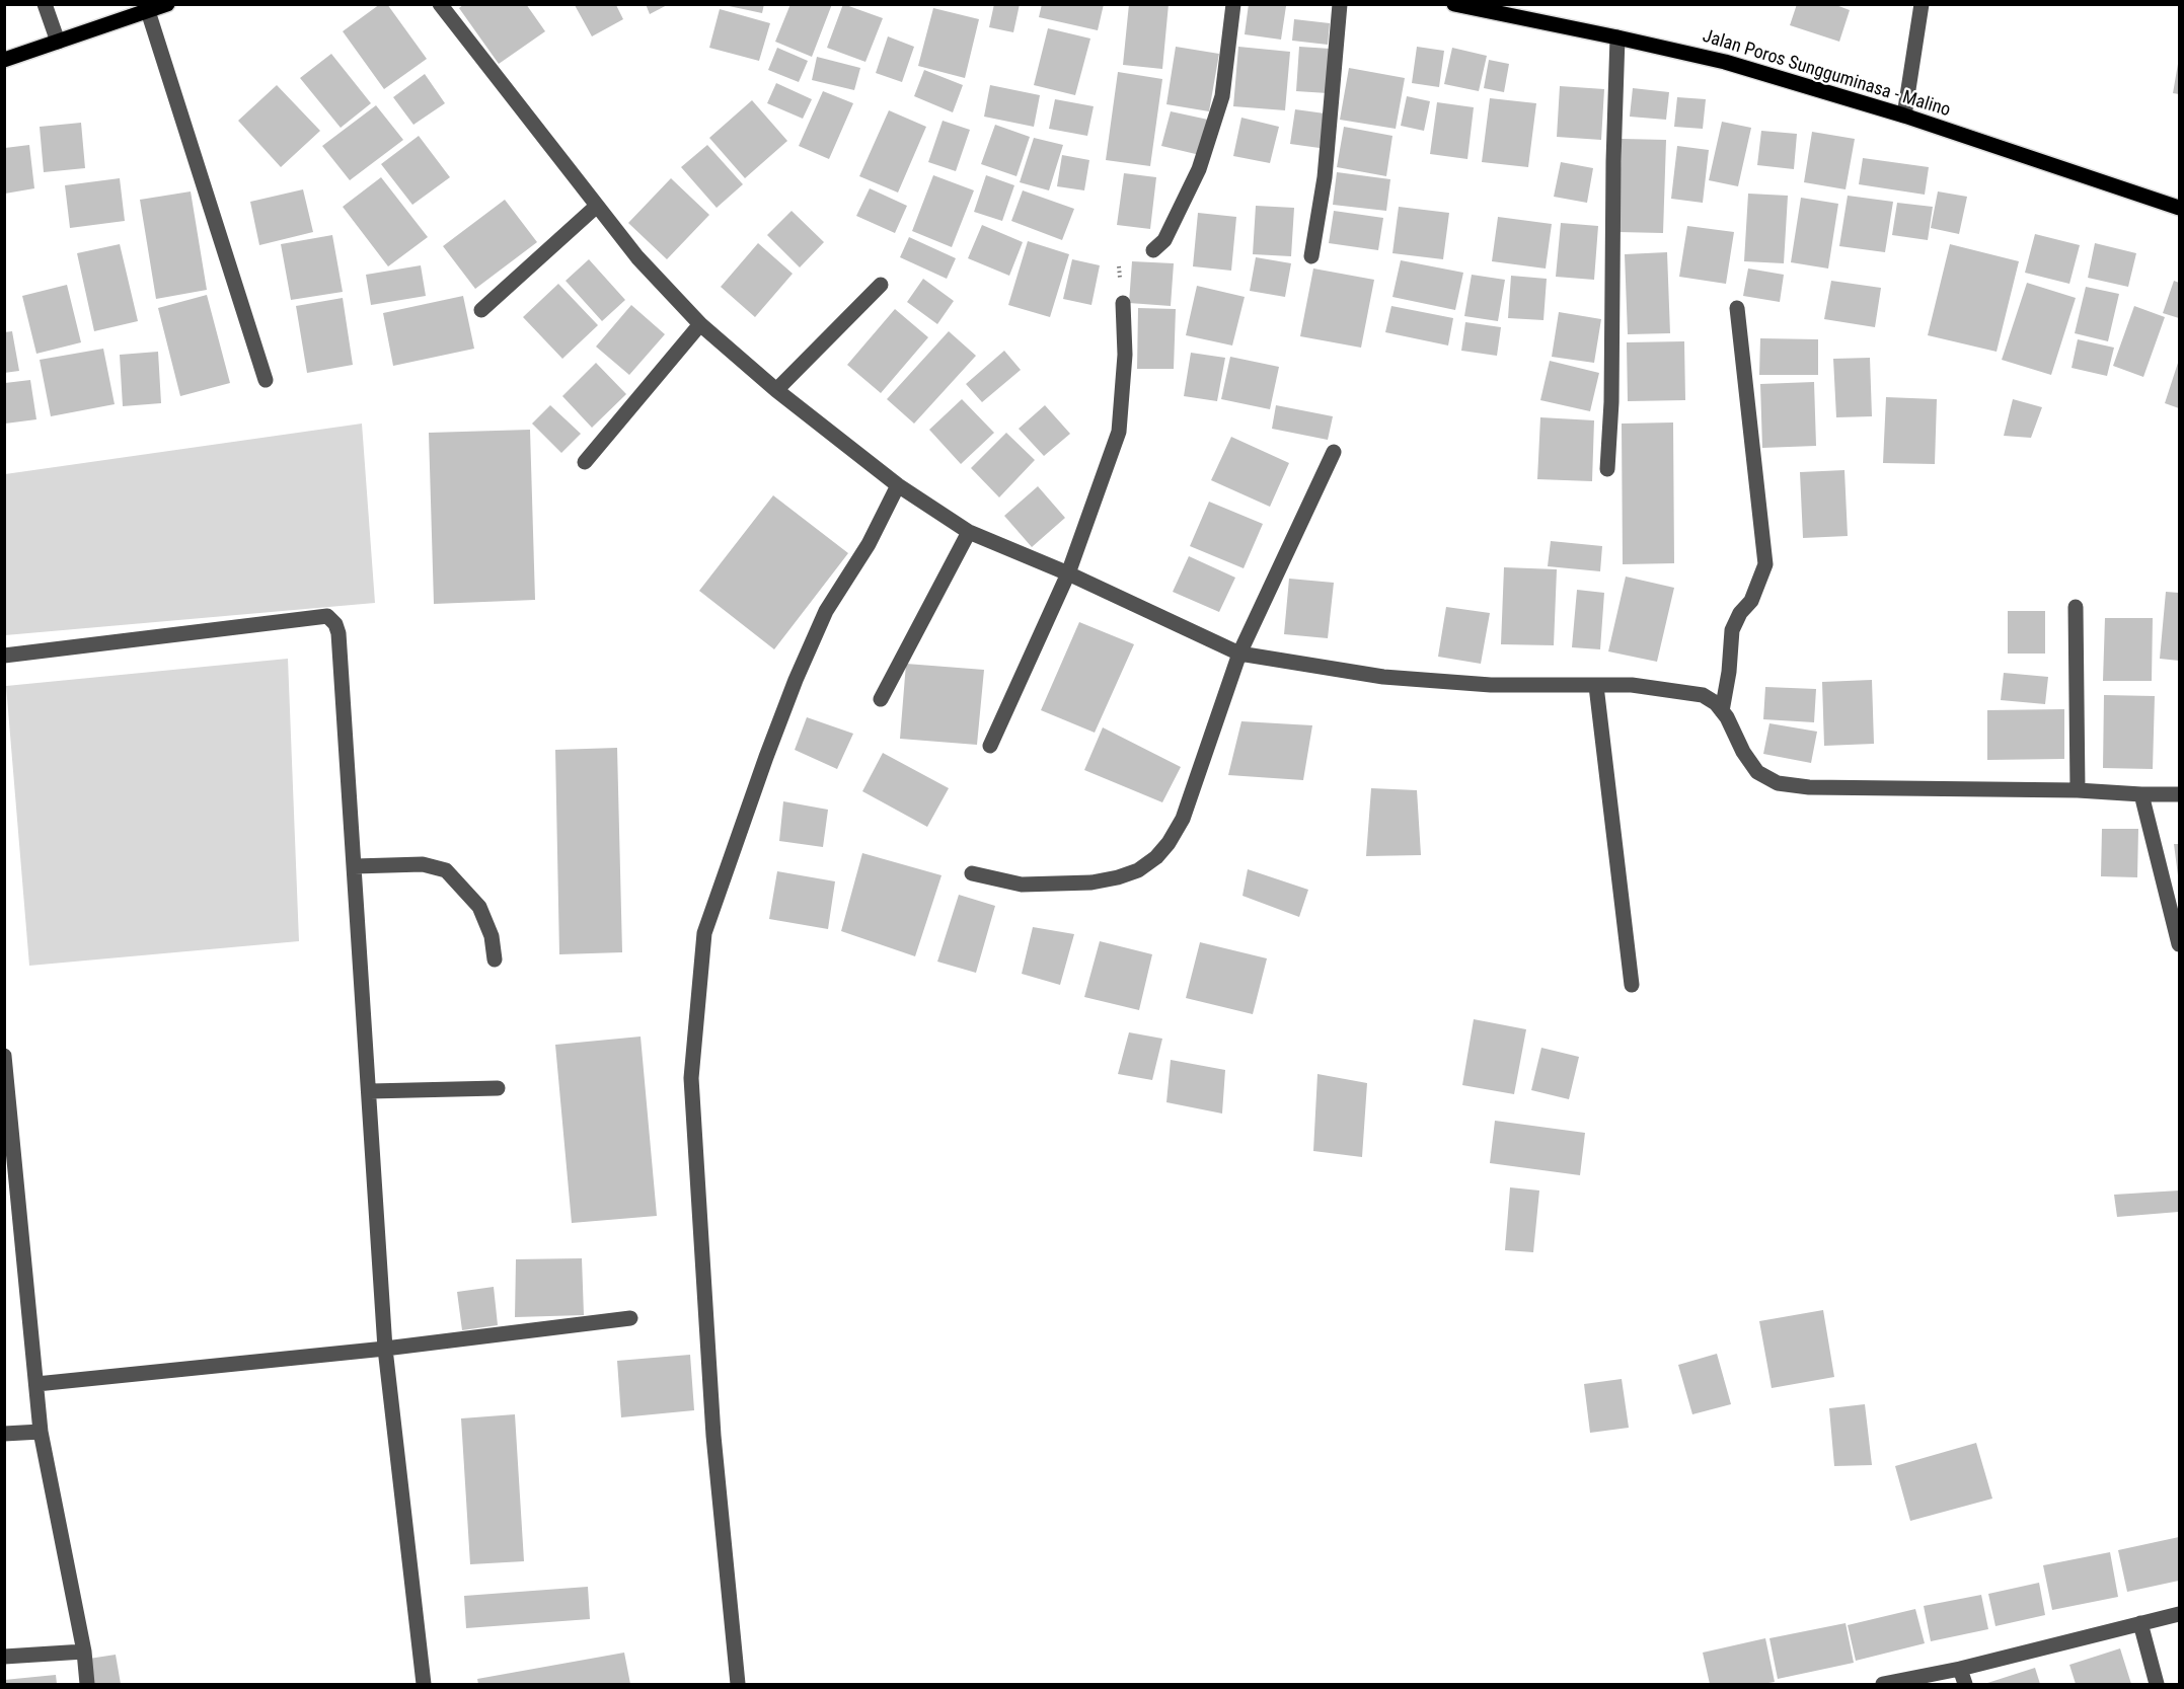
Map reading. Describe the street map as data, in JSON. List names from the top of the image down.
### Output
{
  "streets": {
    "main road": ["Jalan Poros Sungguminasa - Malino"]
  }
}
